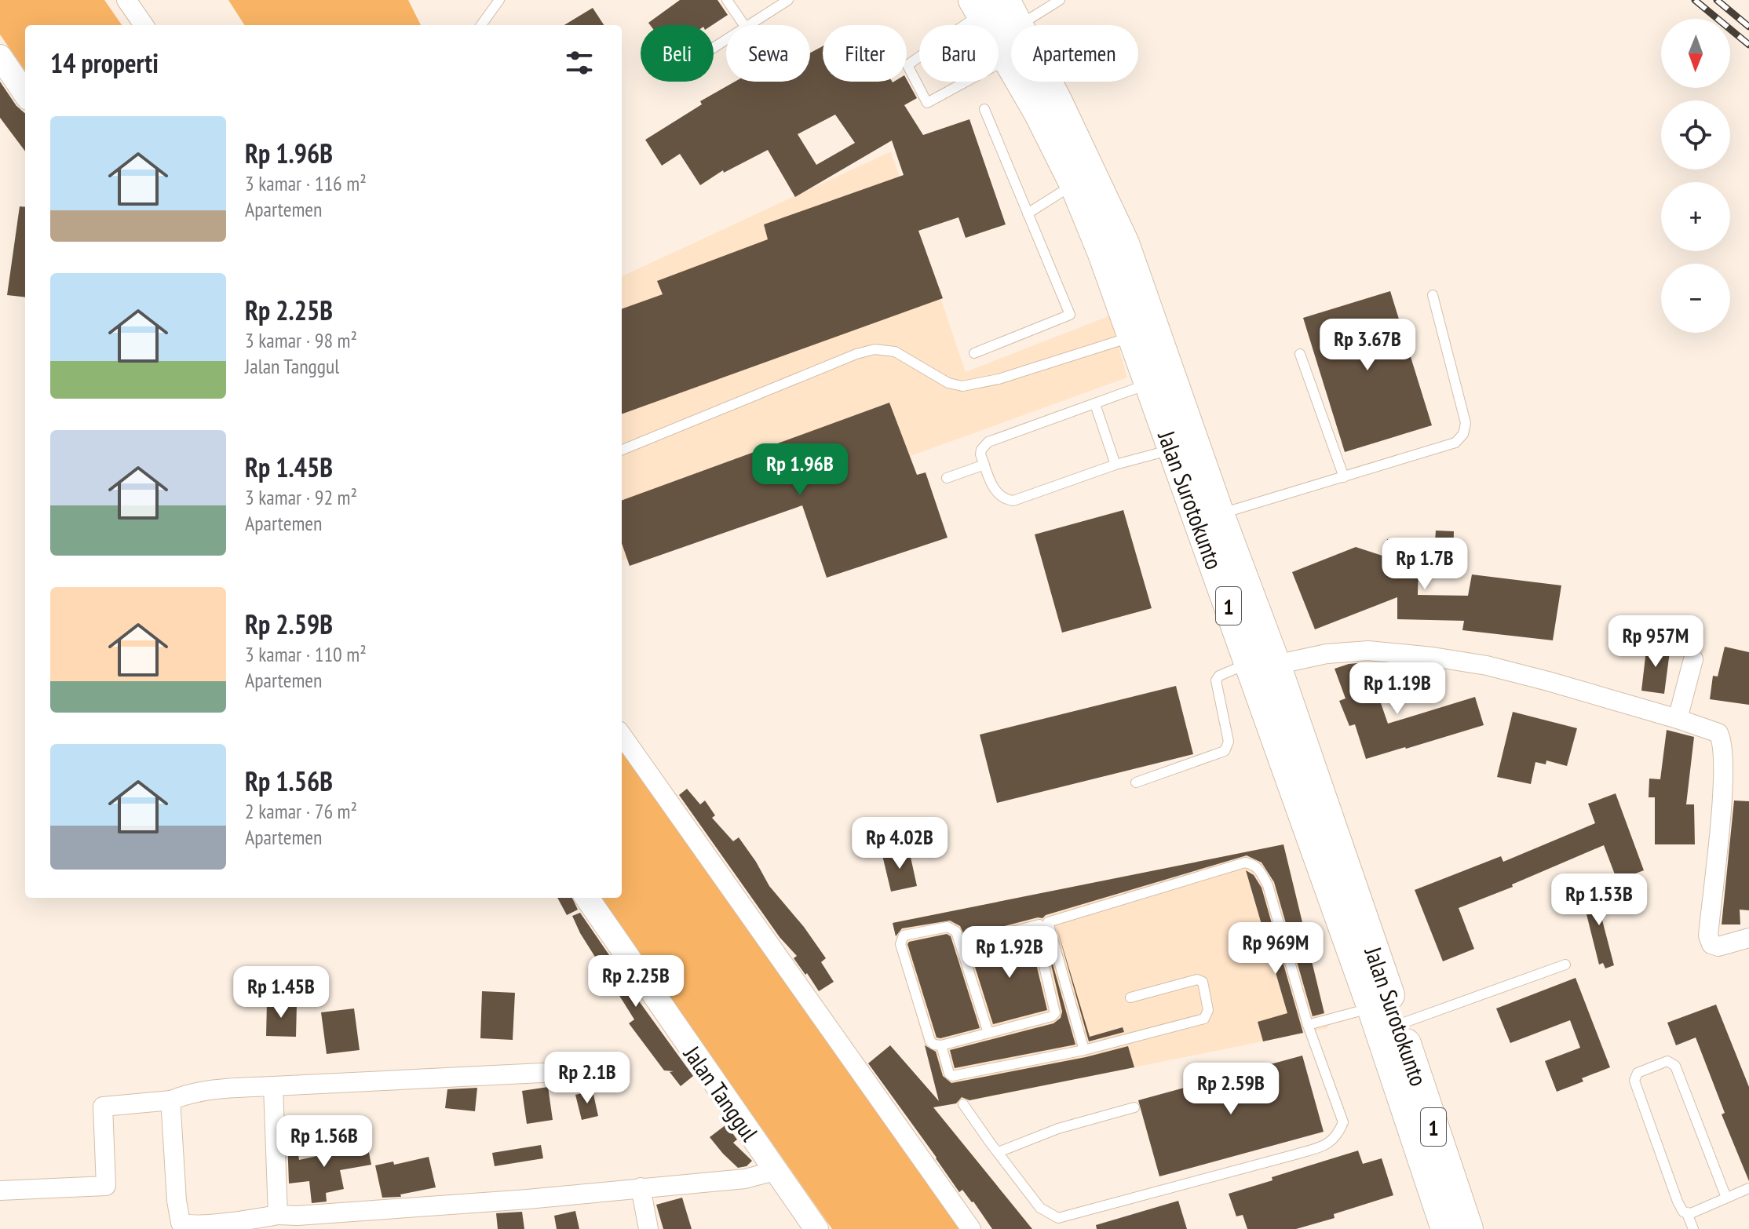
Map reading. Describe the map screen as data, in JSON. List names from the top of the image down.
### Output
{
  "streets": {
    "main road": ["Jalan Surotokunto", "1"],
    "street": ["Jalan Tanggul"]
  },
  "north": "bottom",
  "page": {
    "map_buttons": ["+", "−"],
    "chip": [
      "Beli",
      "Sewa",
      "Filter",
      "Baru",
      "Apartemen"
    ],
    "heading": "14 properti",
    "list": [
      {
        "name": "Rp 1.96B",
        "note": "3 kamar · 116 m² · Apartemen"
      },
      {
        "name": "Rp 2.25B",
        "note": "3 kamar · 98 m² · Jalan Tanggul"
      },
      {
        "name": "Rp 1.45B",
        "note": "3 kamar · 92 m² · Apartemen"
      },
      {
        "name": "Rp 2.59B",
        "note": "3 kamar · 110 m² · Apartemen"
      },
      {
        "name": "Rp 1.56B",
        "note": "2 kamar · 76 m² · Apartemen"
      }
    ],
    "price": [
      "Rp 3.67B",
      "Rp 1.96B",
      "Rp 1.7B",
      "Rp 957M",
      "Rp 1.19B",
      "Rp 4.02B",
      "Rp 1.53B",
      "Rp 969M",
      "Rp 1.92B",
      "Rp 2.25B",
      "Rp 1.45B",
      "Rp 2.1B",
      "Rp 2.59B",
      "Rp 1.56B"
    ]
  }
}
